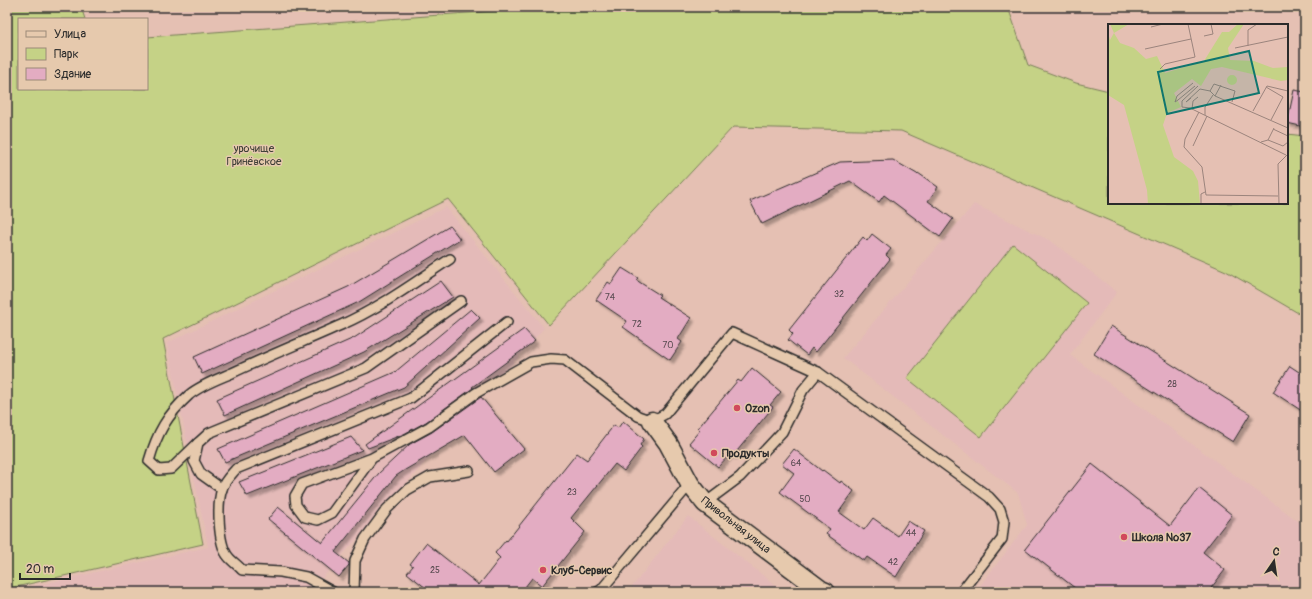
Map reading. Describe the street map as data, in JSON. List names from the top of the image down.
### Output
{
  "streets": {
    "street": ["Привольная улица"]
  },
  "parks": ["урочище Гринёвское"],
  "places": [
    "Ozon",
    "Продукты",
    "Школа №37",
    "Клуб-Сервис"
  ],
  "house_numbers": [
    "32",
    "74",
    "72",
    "70",
    "28",
    "64",
    "23",
    "50",
    "44",
    "42",
    "25"
  ],
  "legend": ["Улица", "Парк", "Здание"],
  "scale_bar": "20 m",
  "north": "top"
}
